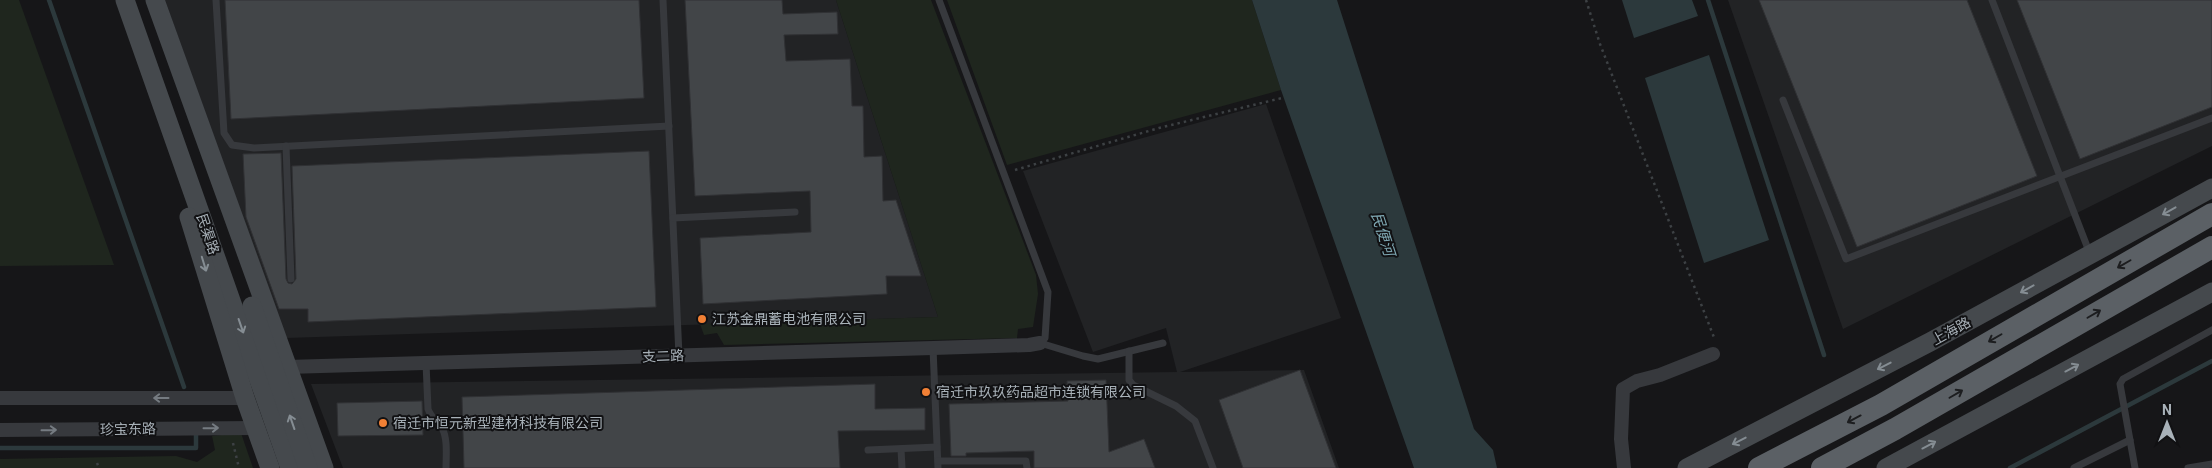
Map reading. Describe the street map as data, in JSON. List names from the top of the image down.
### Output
{
  "streets": {
    "highway": ["上海路"],
    "main road": ["民渠路"],
    "street": ["支二路", "珍宝东路"]
  },
  "crossings": [
    ["民渠路", "支二路"],
    ["民渠路", "珍宝东路"]
  ],
  "water": ["民便河"],
  "places": ["江苏金鼎蓄电池有限公司", "宿迁市玖玖药品超市连锁有限公司", "宿迁市恒元新型建材科技有限公司"],
  "north": "top"
}
